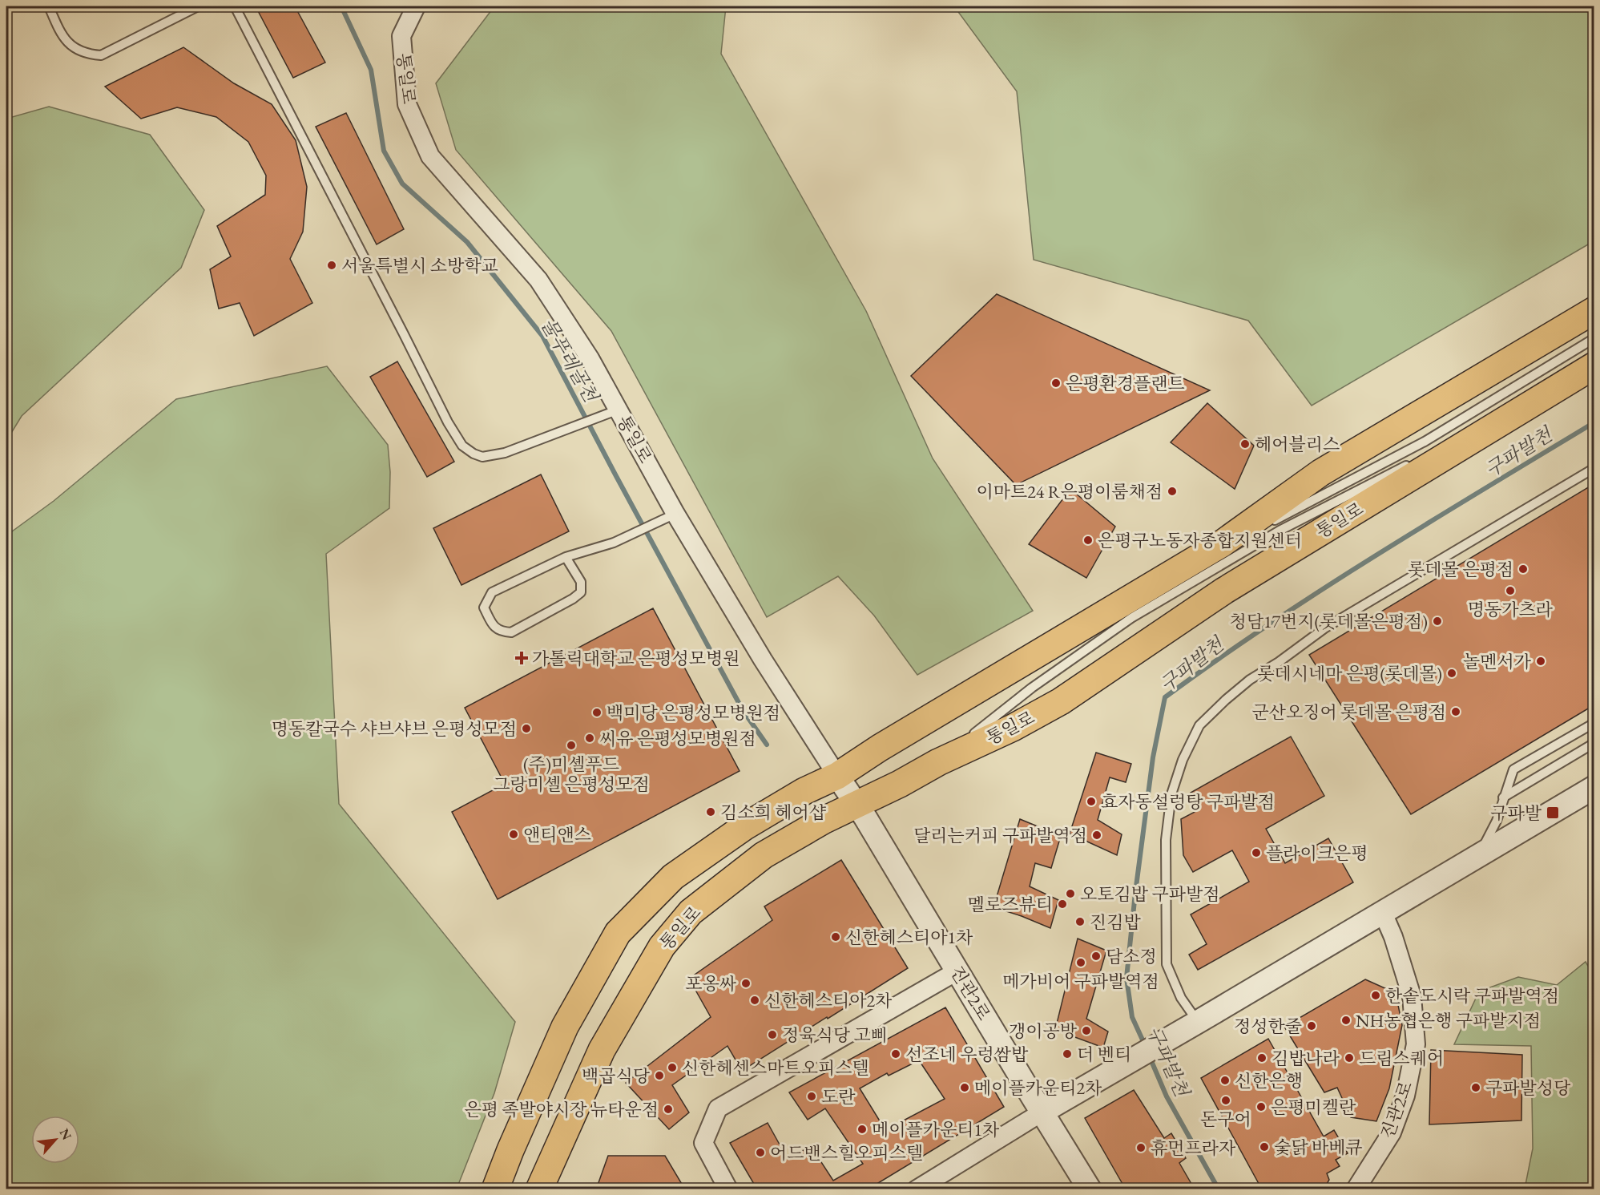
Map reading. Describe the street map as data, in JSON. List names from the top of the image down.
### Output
{
  "streets": {
    "main road": ["통일로"],
    "street": ["진관2로"]
  },
  "crossings": [
    ["통일로", "진관2로"]
  ],
  "water": ["물푸레골천", "구파발천"],
  "places": {
    "other": [
      "서울특별시 소방학교",
      "은평환경플랜트",
      "헤어블리스",
      "이마트24 R은평이룸채점",
      "은평구노동자종합지원센터",
      "롯데몰 은평점",
      "명동가츠라",
      "청담17번지(롯데몰은평점)",
      "놀멘서가",
      "롯데시네마 은평(롯데몰)",
      "군산오징어 롯데몰 은평점",
      "백미당 은평성모병원점",
      "명동칼국수 샤브샤브 은평성모점",
      "씨유 은평성모병원점",
      "(주)미셸푸드 그랑미셸 은평성모점",
      "효자동설렁탕 구파발점",
      "김소희 헤어샵",
      "앤티앤스",
      "달리는커피 구파발역점",
      "플라이크은평",
      "오토김밥 구파발점",
      "멜로즈뷰티",
      "진김밥",
      "신한헤스티아1차",
      "담소정",
      "메가비어 구파발역점",
      "포옹싸",
      "한솥도시락 구파발역점",
      "신한헤스티아2차",
      "NH농협은행 구파발지점",
      "정성한줄",
      "갱이공방",
      "정육식당 고삐",
      "선조네 우렁쌈밥",
      "더 벤티",
      "김밥나라",
      "드림스퀘어",
      "신한헤센스마트오피스텔",
      "백곱식당",
      "신한은행",
      "메이플카운티2차",
      "구파발성당",
      "도란",
      "돈구어",
      "은평미켈란",
      "은평 족발야시장 뉴타운점",
      "메이플카운티1차",
      "숯닭 바베큐",
      "휴먼프라자",
      "어드밴스힐오피스텔"
    ],
    "health": ["가톨릭대학교 은평성모병원"],
    "transit": ["구파발"]
  },
  "north": "top right"
}
